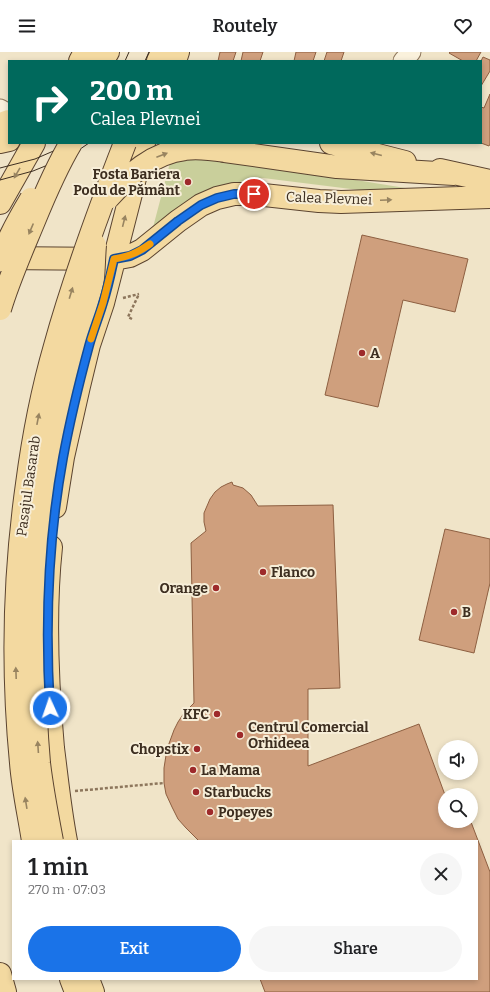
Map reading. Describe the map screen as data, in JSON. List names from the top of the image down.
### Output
{
  "streets": {
    "main road": ["Calea Plevnei", "Pasajul Basarab"]
  },
  "places": [
    "Fosta Bariera Podu de Pământ",
    "A",
    "Flanco",
    "Orange",
    "B",
    "KFC",
    "Centrul Comercial Orhideea",
    "Chopstix",
    "La Mama",
    "Starbucks",
    "Popeyes"
  ],
  "page": {
    "header": "Routely",
    "turn": ["200 m", "Calea Plevnei"],
    "heading": ["1 min", "270 m · 07:03"],
    "buttons": ["Exit", "Share"]
  }
}
